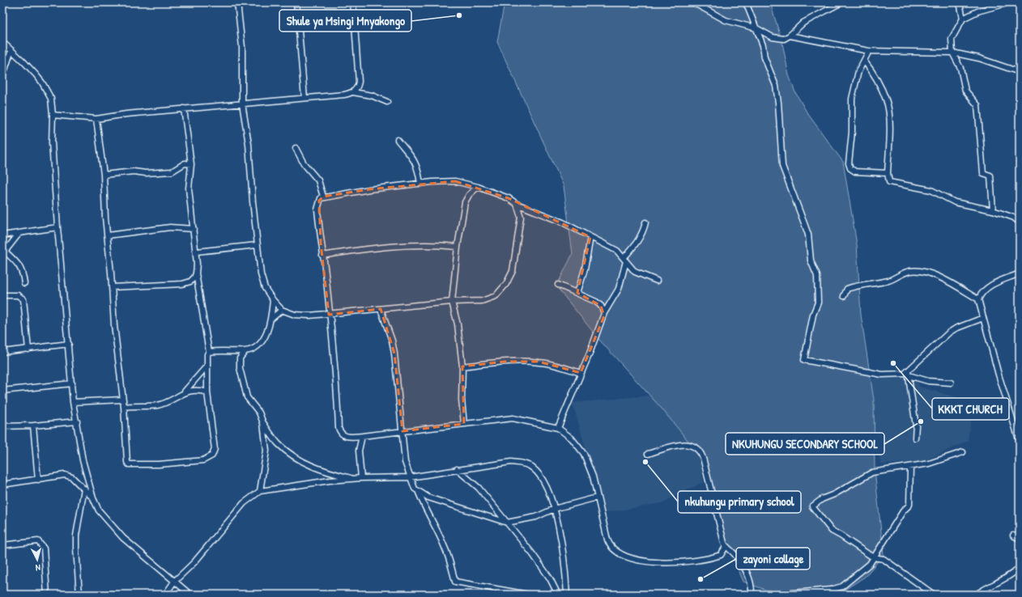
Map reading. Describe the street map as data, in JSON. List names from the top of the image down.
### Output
{
  "places": [
    "Shule ya Msingi Mnyakongo",
    "KKKT CHURCH",
    "NKUHUNGU SECONDARY SCHOOL",
    "nkuhungu primary school",
    "zayoni collage"
  ],
  "north": "bottom"
}
